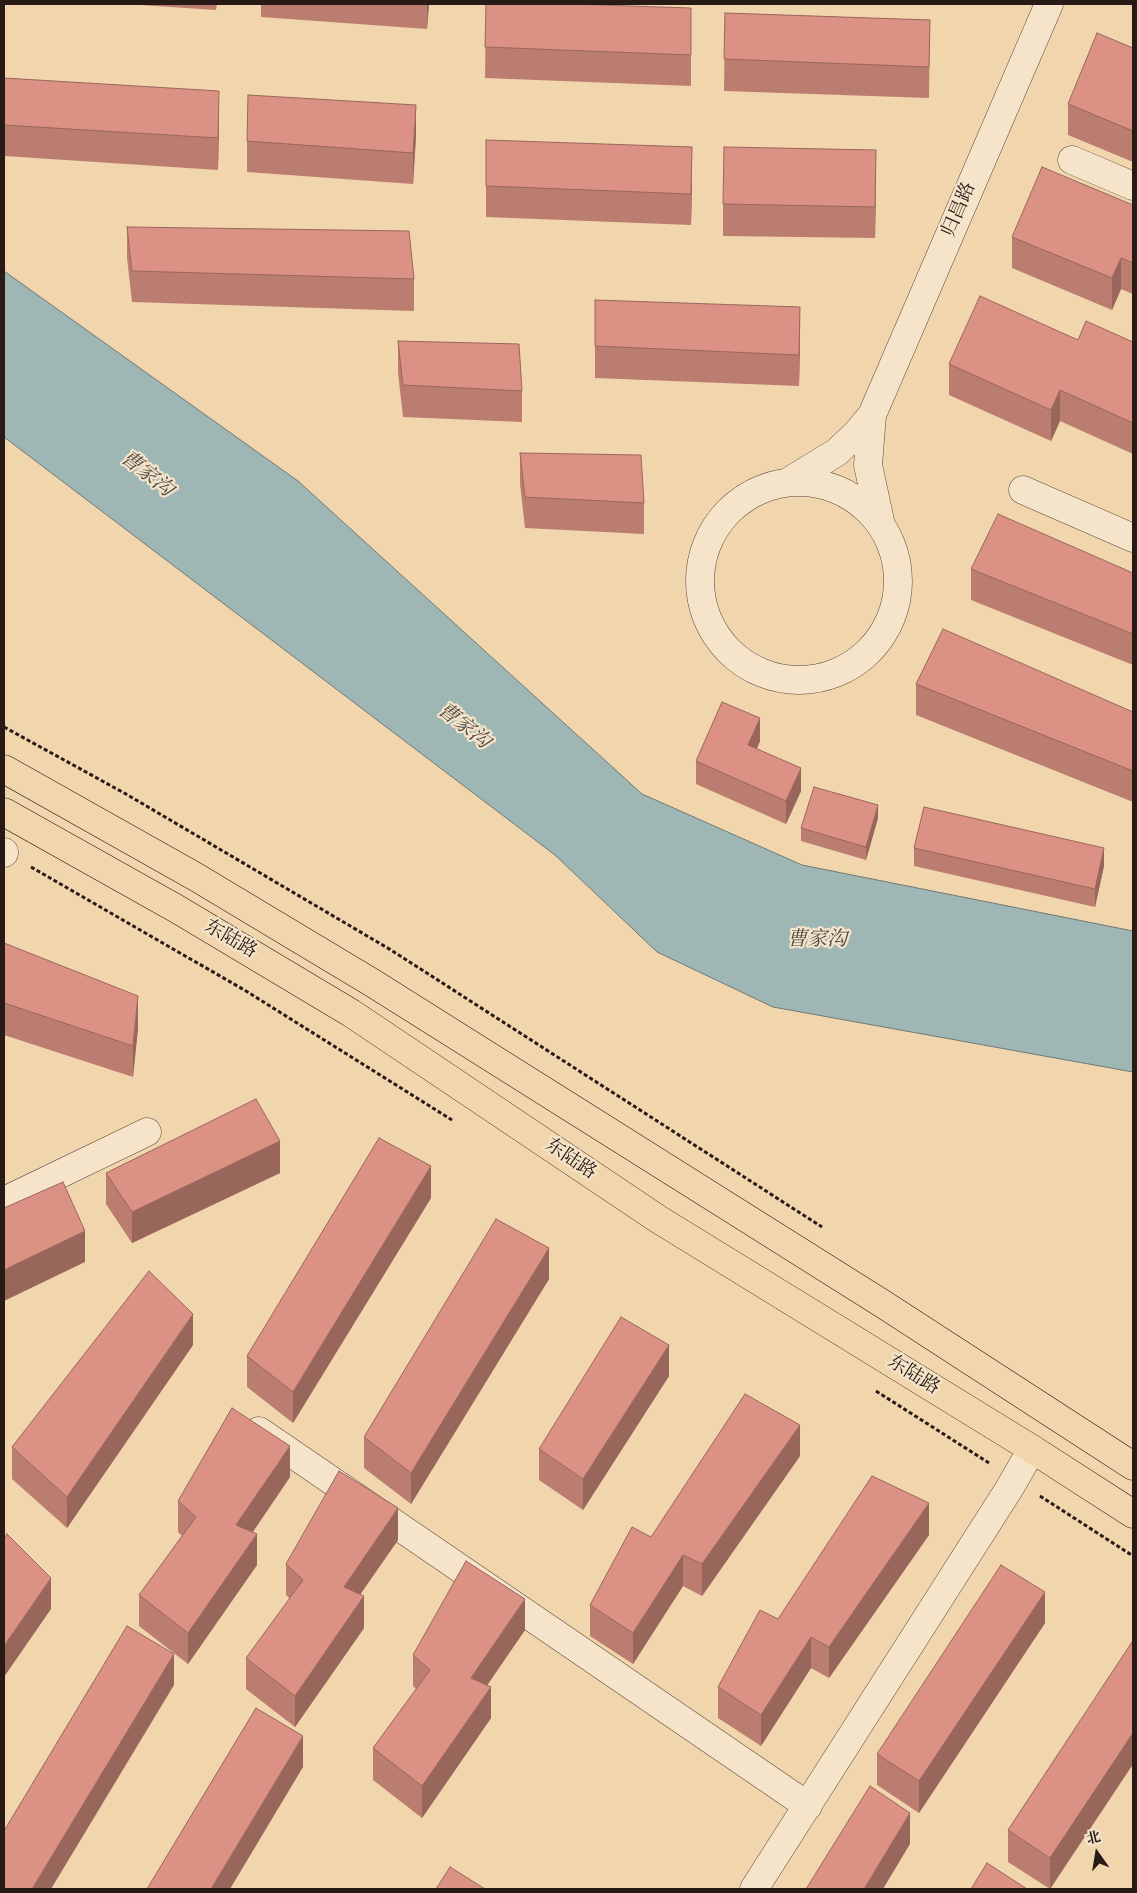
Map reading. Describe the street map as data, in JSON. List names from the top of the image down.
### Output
{
  "streets": {
    "main road": ["东陆路"],
    "street": ["归昌路"]
  },
  "water": ["曹家沟"],
  "north": "top"
}
